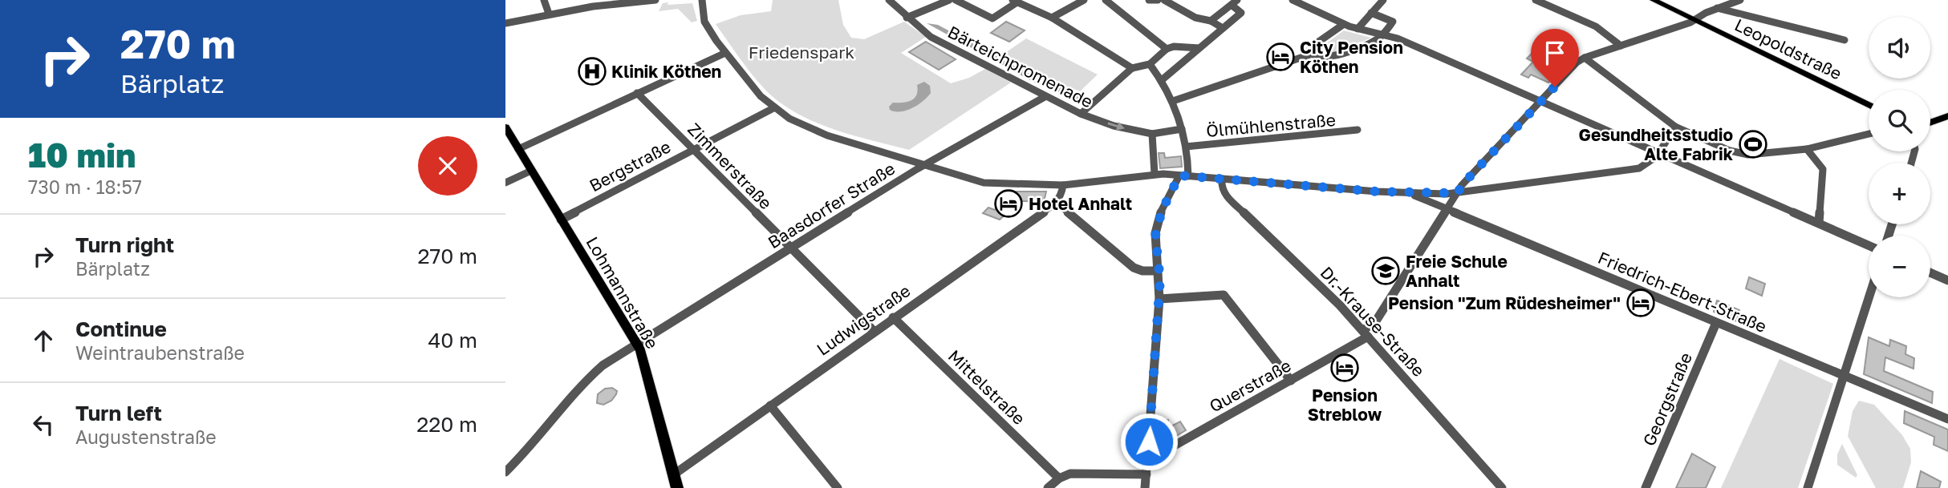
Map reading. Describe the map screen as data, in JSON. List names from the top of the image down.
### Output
{
  "streets": {
    "main road": ["Leopoldstraße", "Lohmannstraße"],
    "street": [
      "Bärteichpromenade",
      "Ölmühlenstraße",
      "Bergstraße",
      "Zimmerstraße",
      "Baasdorfer Straße",
      "Friedrich-Ebert-Straße",
      "Ludwigstraße",
      "Dr.-Krause-Straße",
      "Querstraße",
      "Mittelstraße",
      "Georgstraße"
    ]
  },
  "crossings": [
    ["Bärteichpromenade", "Baasdorfer Straße"],
    ["Bergstraße", "Zimmerstraße"],
    ["Bergstraße", "Lohmannstraße"],
    ["Zimmerstraße", "Baasdorfer Straße"],
    ["Zimmerstraße", "Ludwigstraße"],
    ["Baasdorfer Straße", "Lohmannstraße"],
    ["Friedrich-Ebert-Straße", "Querstraße"],
    ["Friedrich-Ebert-Straße", "Georgstraße"],
    ["Lohmannstraße", "Ludwigstraße"],
    ["Ludwigstraße", "Mittelstraße"],
    ["Dr.-Krause-Straße", "Querstraße"]
  ],
  "parks": ["Friedenspark"],
  "places": {
    "hotel": [
      "City Pension Köthen",
      "Hotel Anhalt",
      "Pension \"Zum Rüdesheimer\"",
      "Pension Streblow"
    ],
    "hospital": ["Klinik Köthen"],
    "sports": ["Gesundheitsstudio Alte Fabrik"],
    "school or university": ["Freie Schule Anhalt"]
  },
  "page": {
    "turn": ["270 m", "Bärplatz"],
    "map_buttons": ["+", "−"],
    "heading": ["10 min", "730 m · 18:57"],
    "list": [
      {
        "name": "Turn right",
        "note": "Bärplatz",
        "value": "270 m"
      },
      {
        "name": "Continue",
        "note": "Weintraubenstraße",
        "value": "40 m"
      },
      {
        "name": "Turn left",
        "note": "Augustenstraße",
        "value": "220 m"
      }
    ]
  }
}
